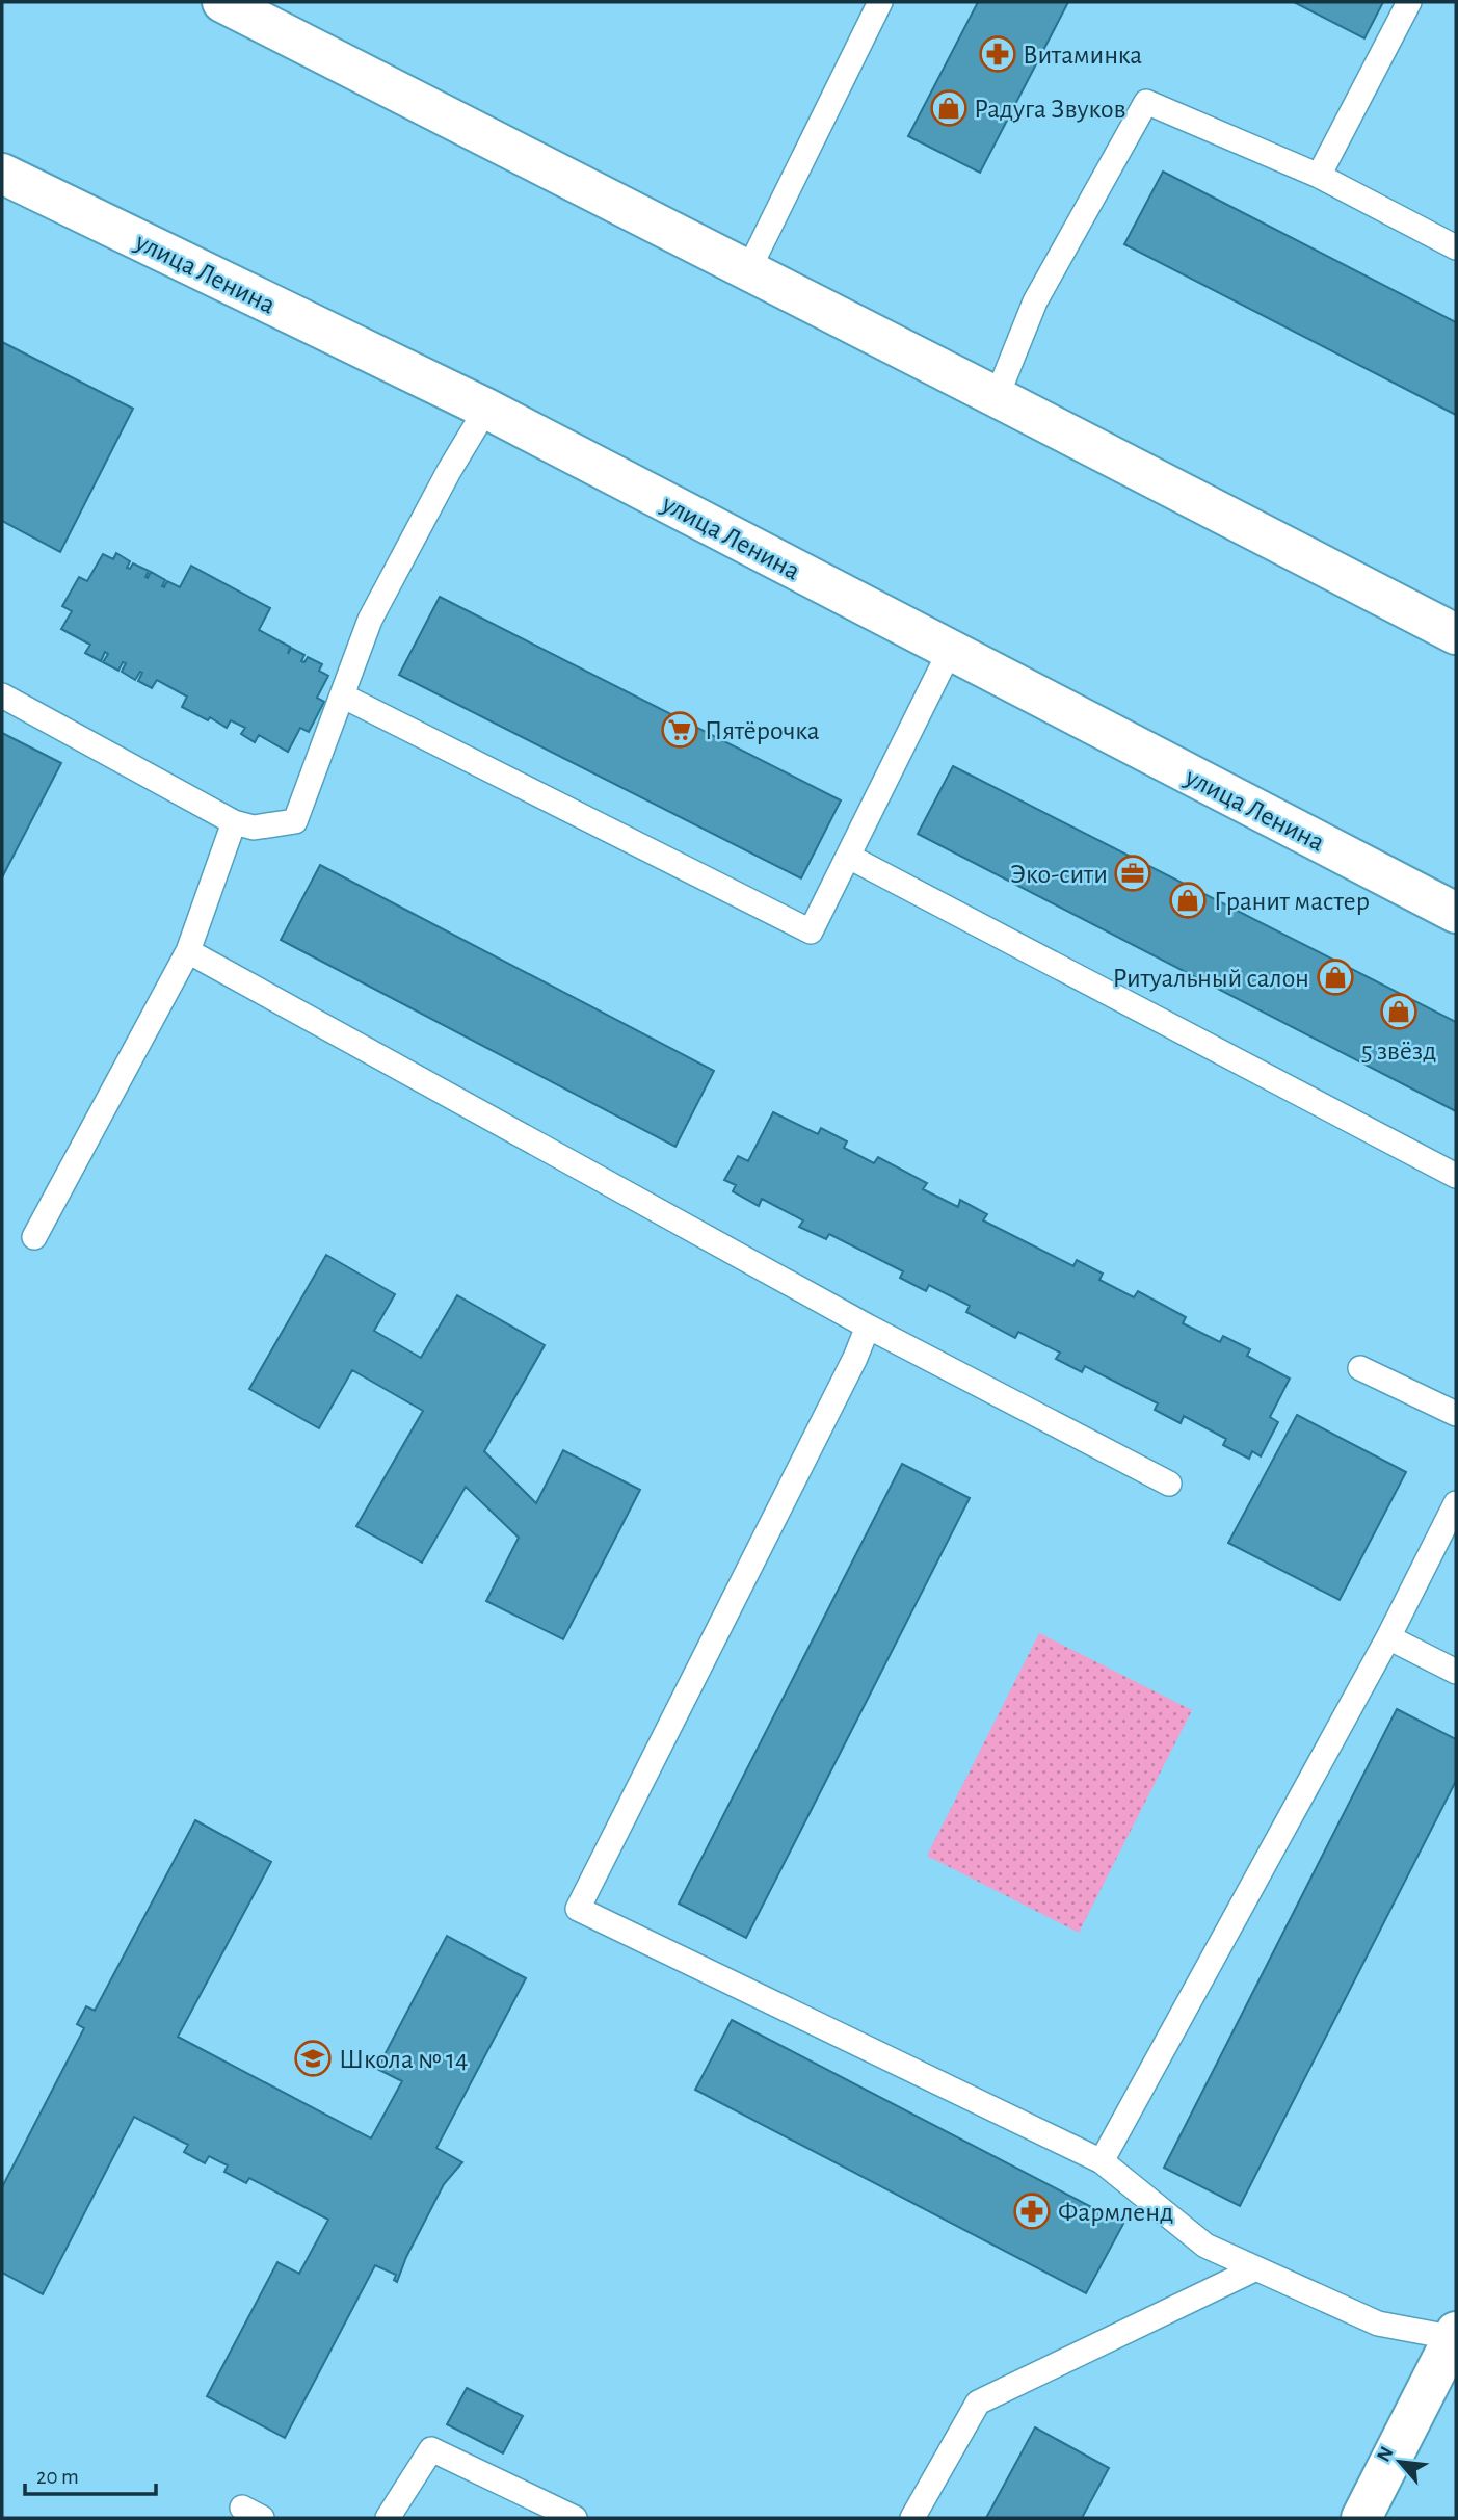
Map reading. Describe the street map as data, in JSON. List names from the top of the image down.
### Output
{
  "streets": {
    "street": ["улица Ленина"]
  },
  "places": {
    "pharmacy": ["Витаминка", "Фармленд"],
    "shop": [
      "Радуга Звуков",
      "Гранит мастер",
      "Ритуальный салон",
      "5 звёзд"
    ],
    "supermarket": ["Пятёрочка"],
    "office": ["Эко-сити"],
    "school or university": ["Школа № 14"]
  },
  "scale_bar": "20 m",
  "north": "top left"
}
